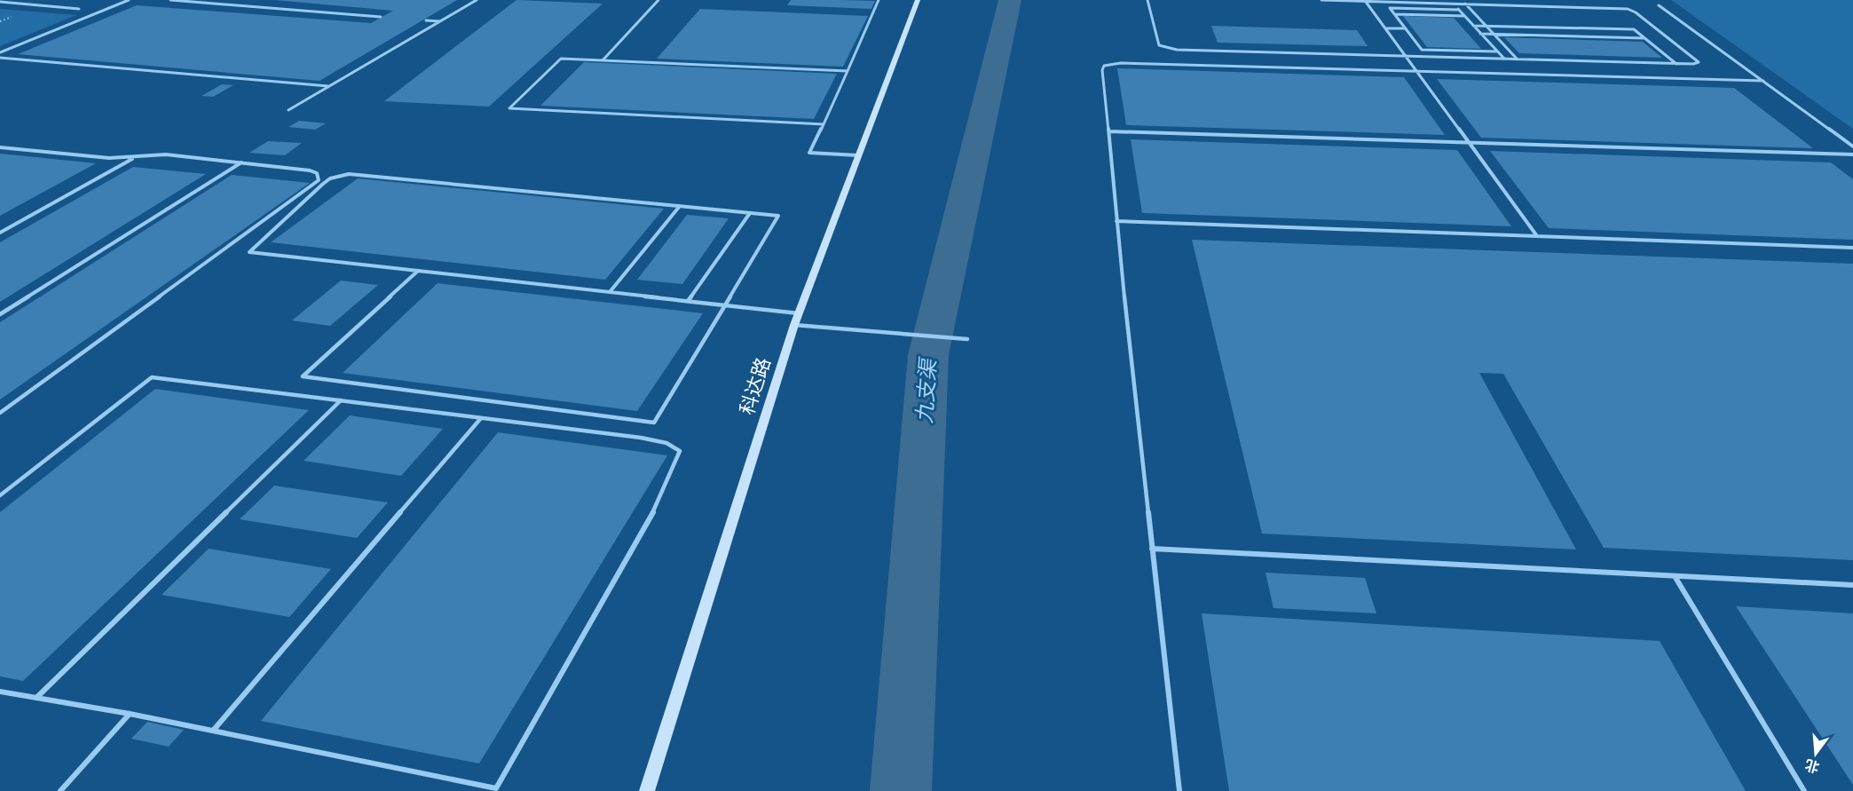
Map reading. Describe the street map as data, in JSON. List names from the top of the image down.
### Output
{
  "streets": {
    "street": ["科达路"]
  },
  "water": ["九支渠"],
  "north": "bottom"
}
